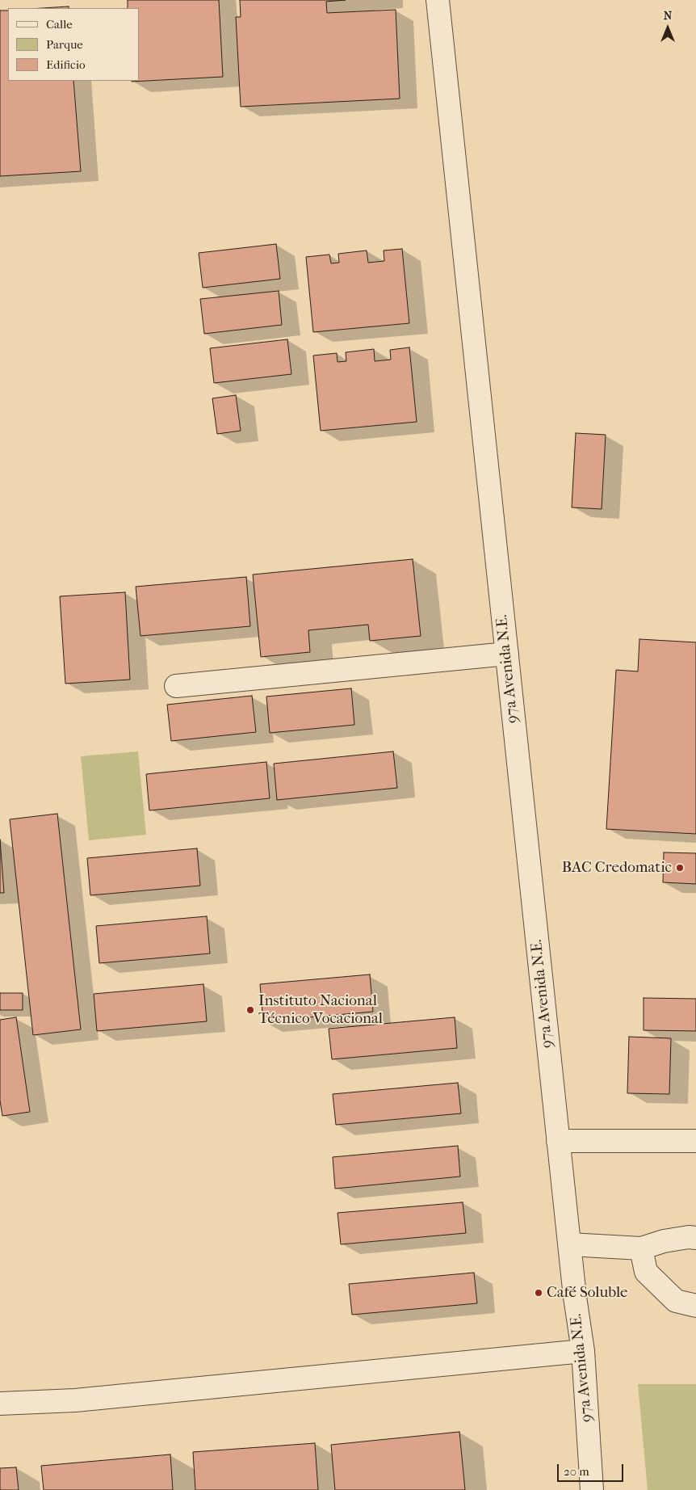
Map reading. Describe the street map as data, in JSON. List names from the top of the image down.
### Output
{
  "streets": {
    "street": ["97a Avenida N.E."]
  },
  "places": ["BAC Credomatic", "Instituto Nacional Técnico Vocacional", "Café Soluble"],
  "legend": ["Calle", "Parque", "Edificio"],
  "scale_bar": "20 m",
  "north": "top"
}
